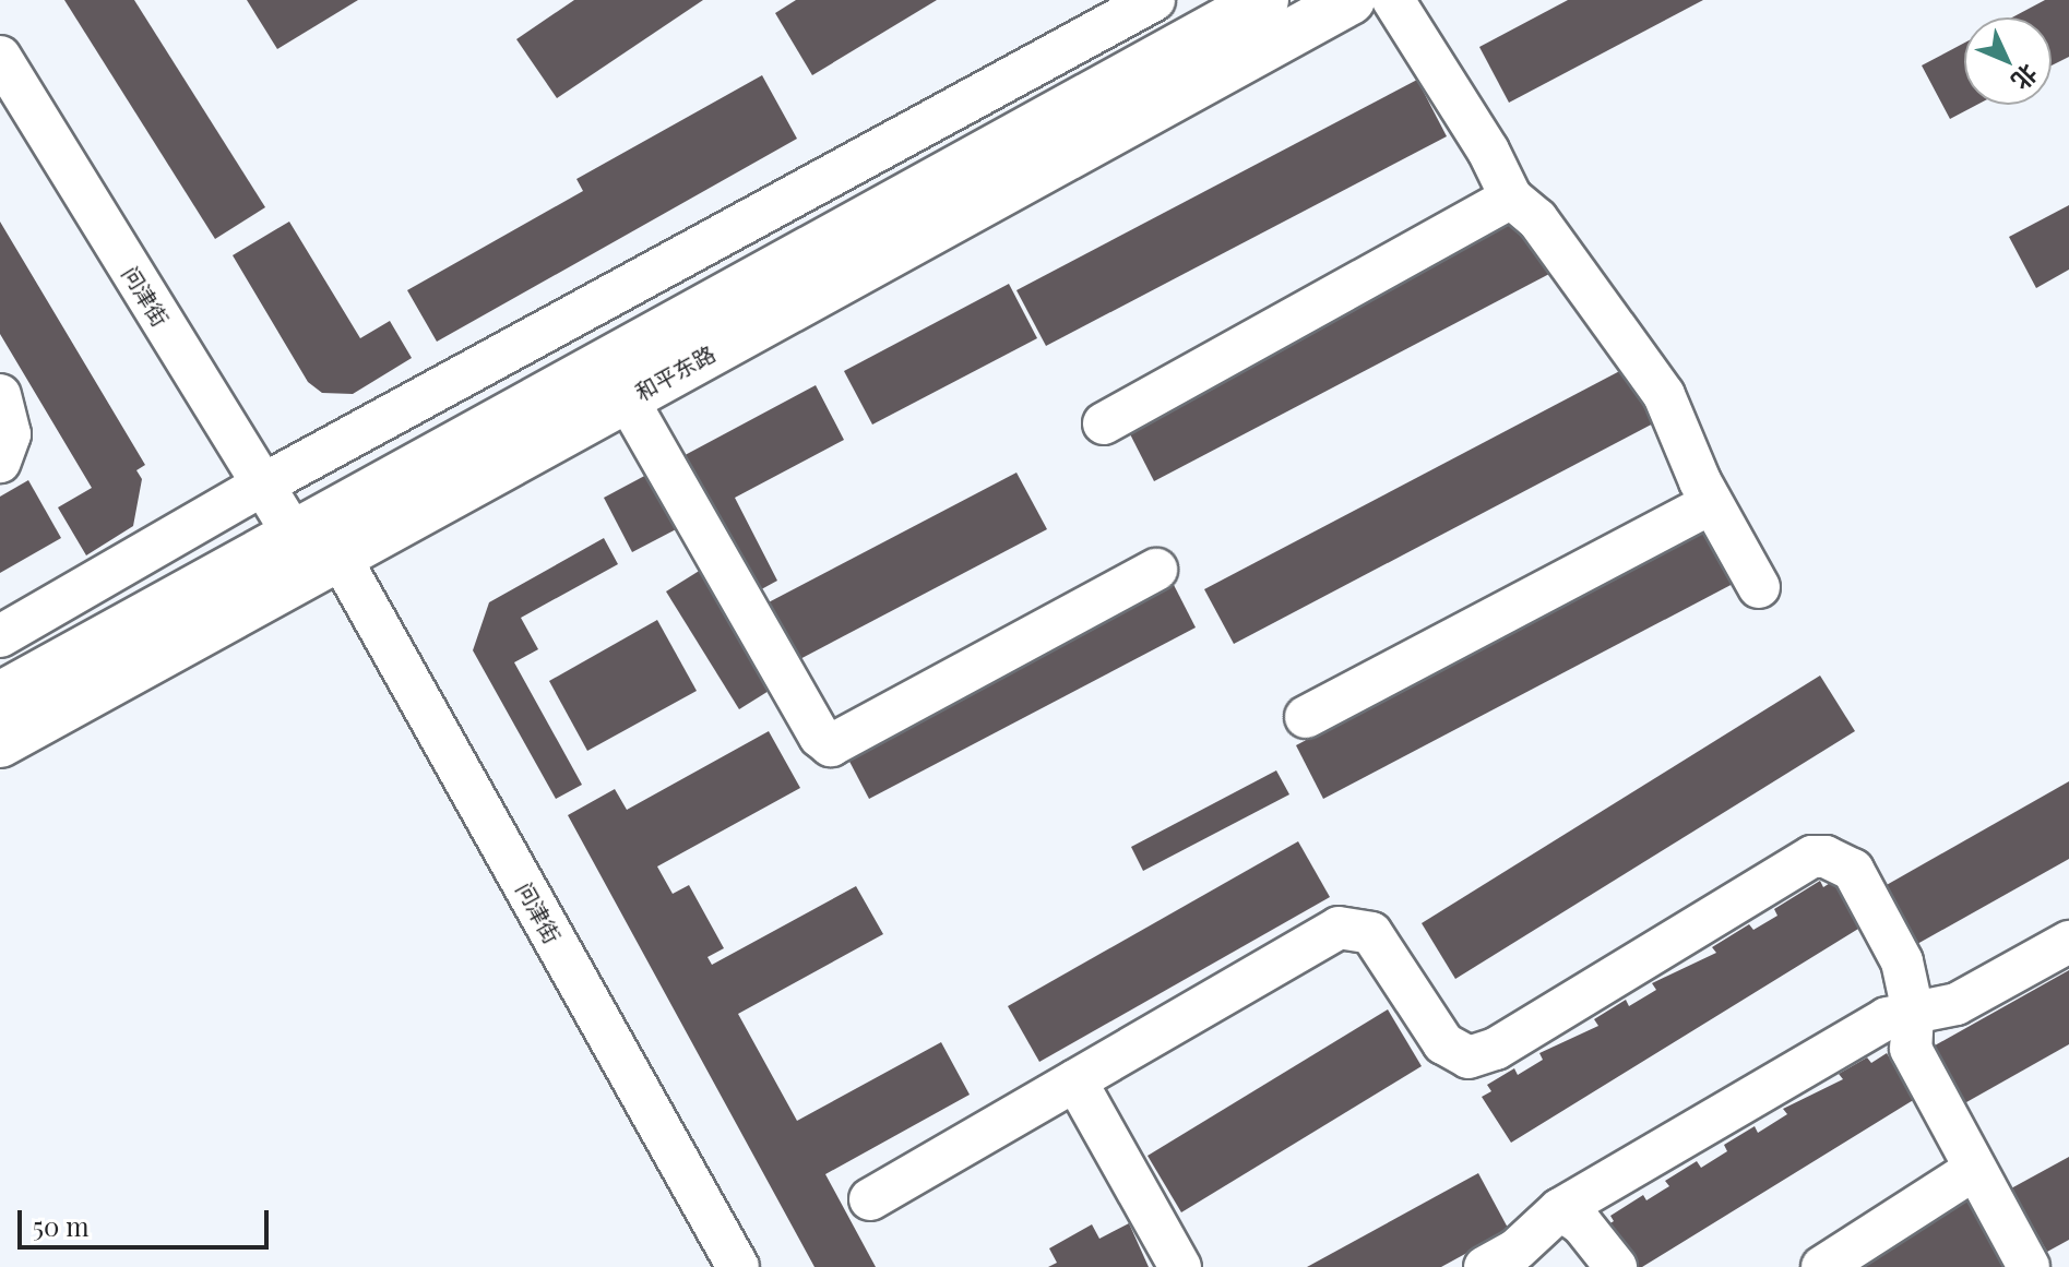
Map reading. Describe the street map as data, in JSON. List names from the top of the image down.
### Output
{
  "streets": {
    "main road": ["和平东路"],
    "street": ["问津街"]
  },
  "crossings": [
    ["问津街", "和平东路"]
  ],
  "scale_bar": "50 m",
  "north": "bottom right"
}
